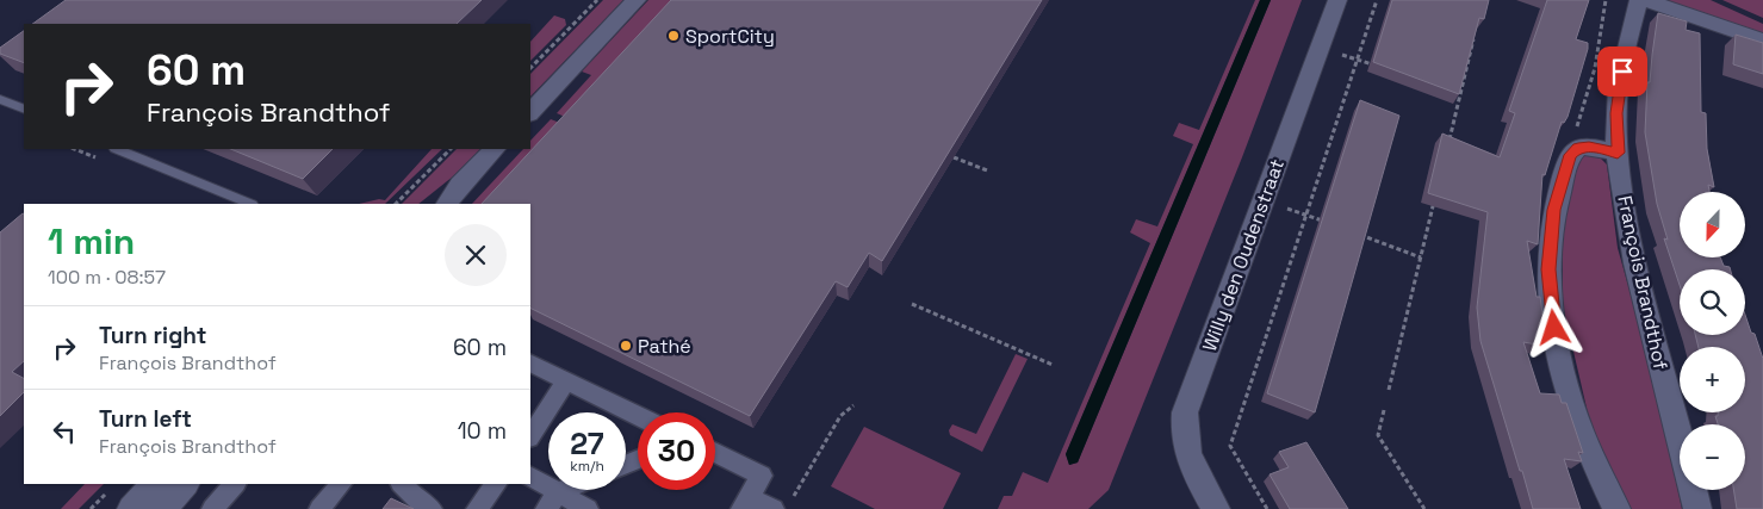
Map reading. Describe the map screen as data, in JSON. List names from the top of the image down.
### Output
{
  "streets": {
    "street": ["Willy den Oudenstraat", "François Brandthof"]
  },
  "places": ["SportCity", "Pathé"],
  "north": "bottom",
  "page": {
    "turn": ["60 m", "François Brandthof"],
    "map_buttons": ["+", "−"],
    "heading": ["1 min", "100 m · 08:57"],
    "list": [
      {
        "name": "Turn right",
        "note": "François Brandthof",
        "value": "60 m"
      },
      {
        "name": "Turn left",
        "note": "François Brandthof",
        "value": "10 m"
      }
    ],
    "speed": "27 km/h",
    "limit": "30"
  }
}
